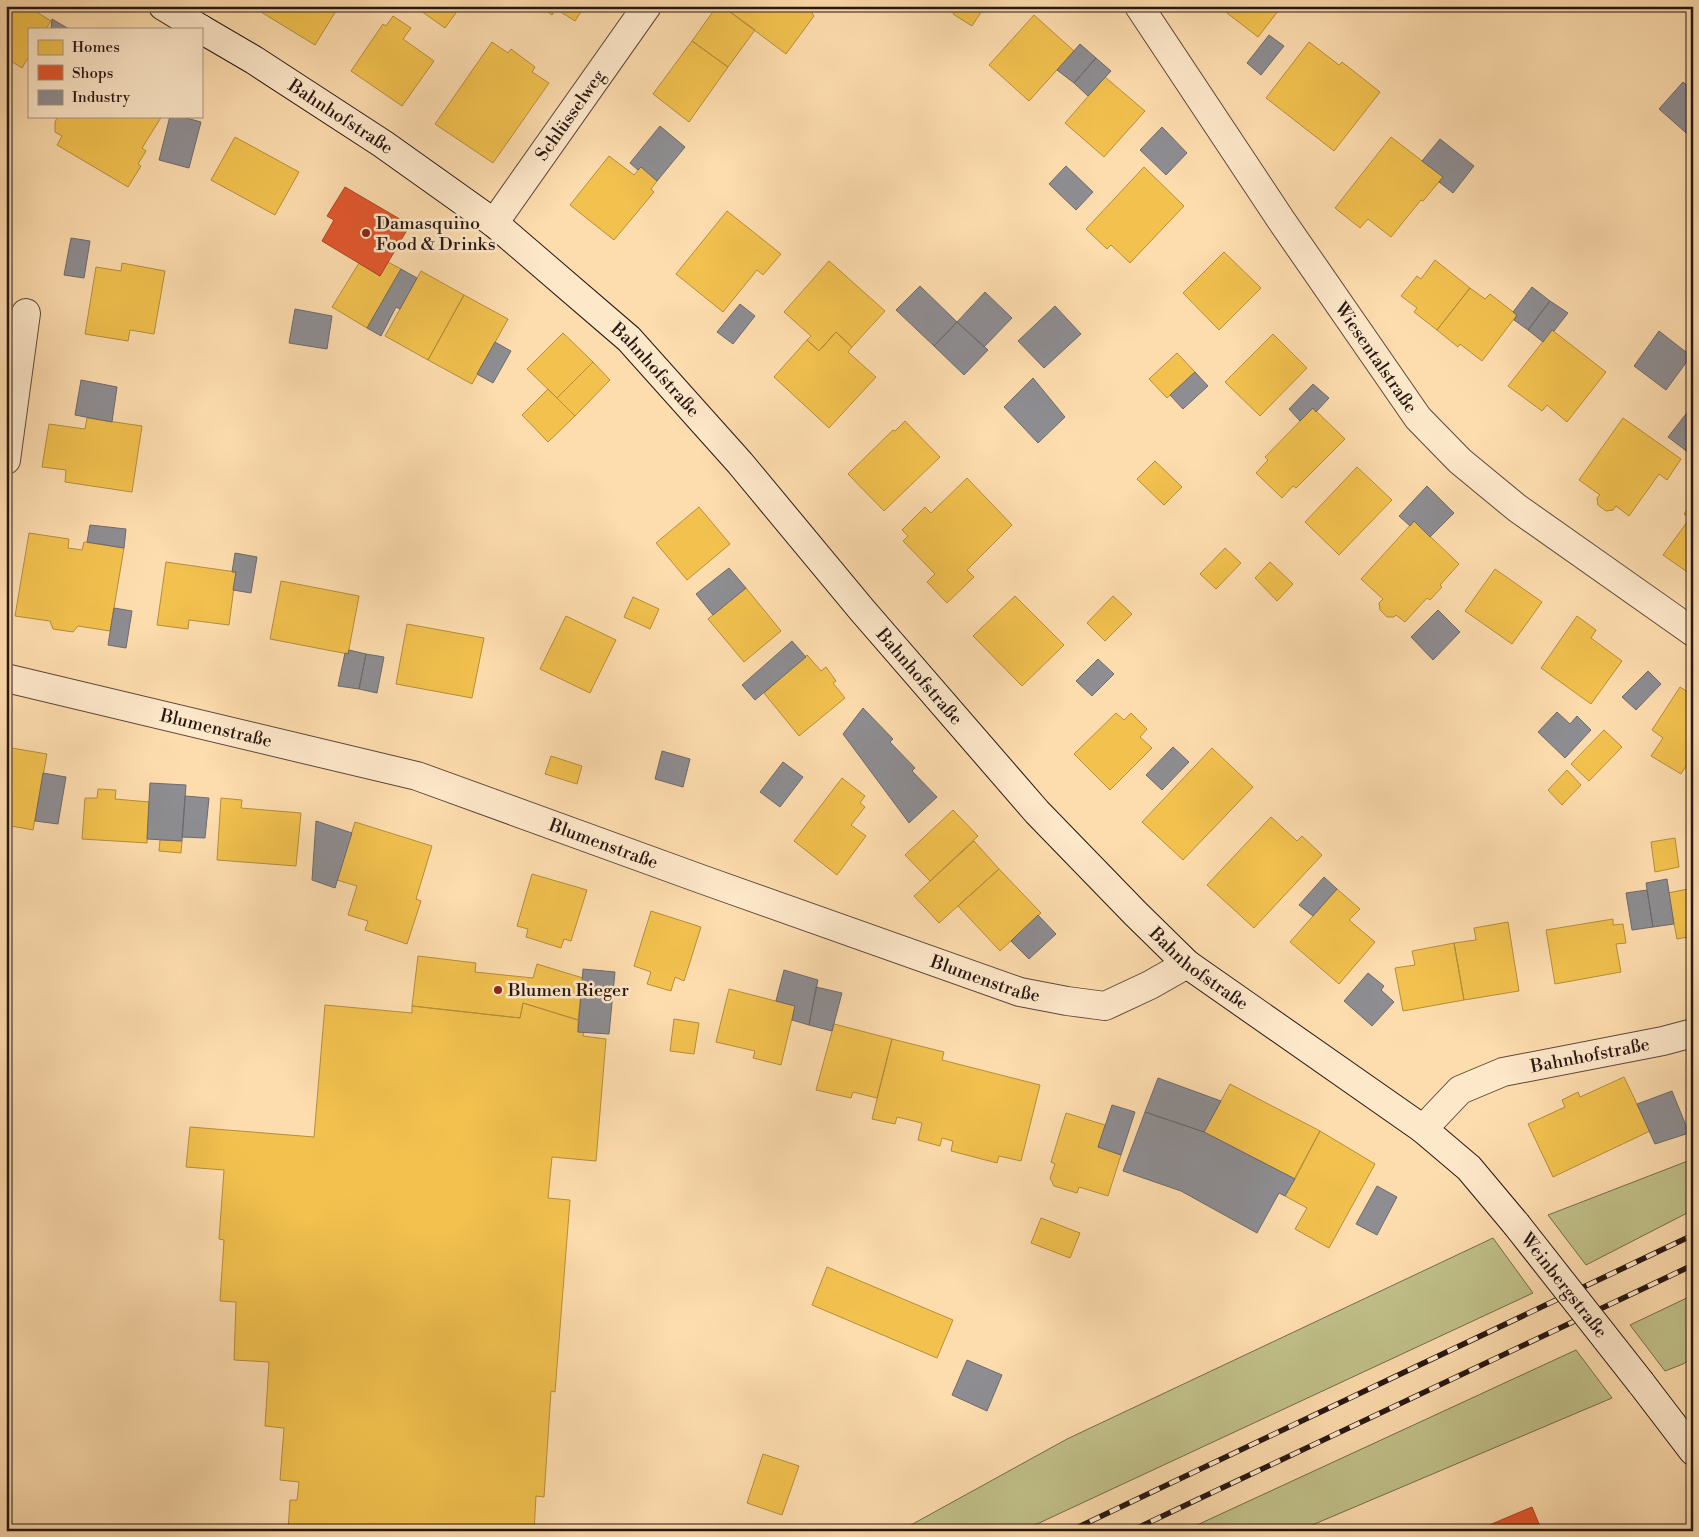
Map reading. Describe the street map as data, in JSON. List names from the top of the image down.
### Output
{
  "streets": {
    "street": [
      "Schlüsselweg",
      "Bahnhofstraße",
      "Wiesentalstraße",
      "Blumenstraße",
      "Weinbergstraße"
    ]
  },
  "crossings": [
    ["Schlüsselweg", "Bahnhofstraße"],
    ["Bahnhofstraße", "Blumenstraße"],
    ["Bahnhofstraße", "Weinbergstraße"]
  ],
  "places": ["Damasquino Food & Drinks", "Blumen Rieger"],
  "legend": ["Homes", "Shops", "Industry"]
}
